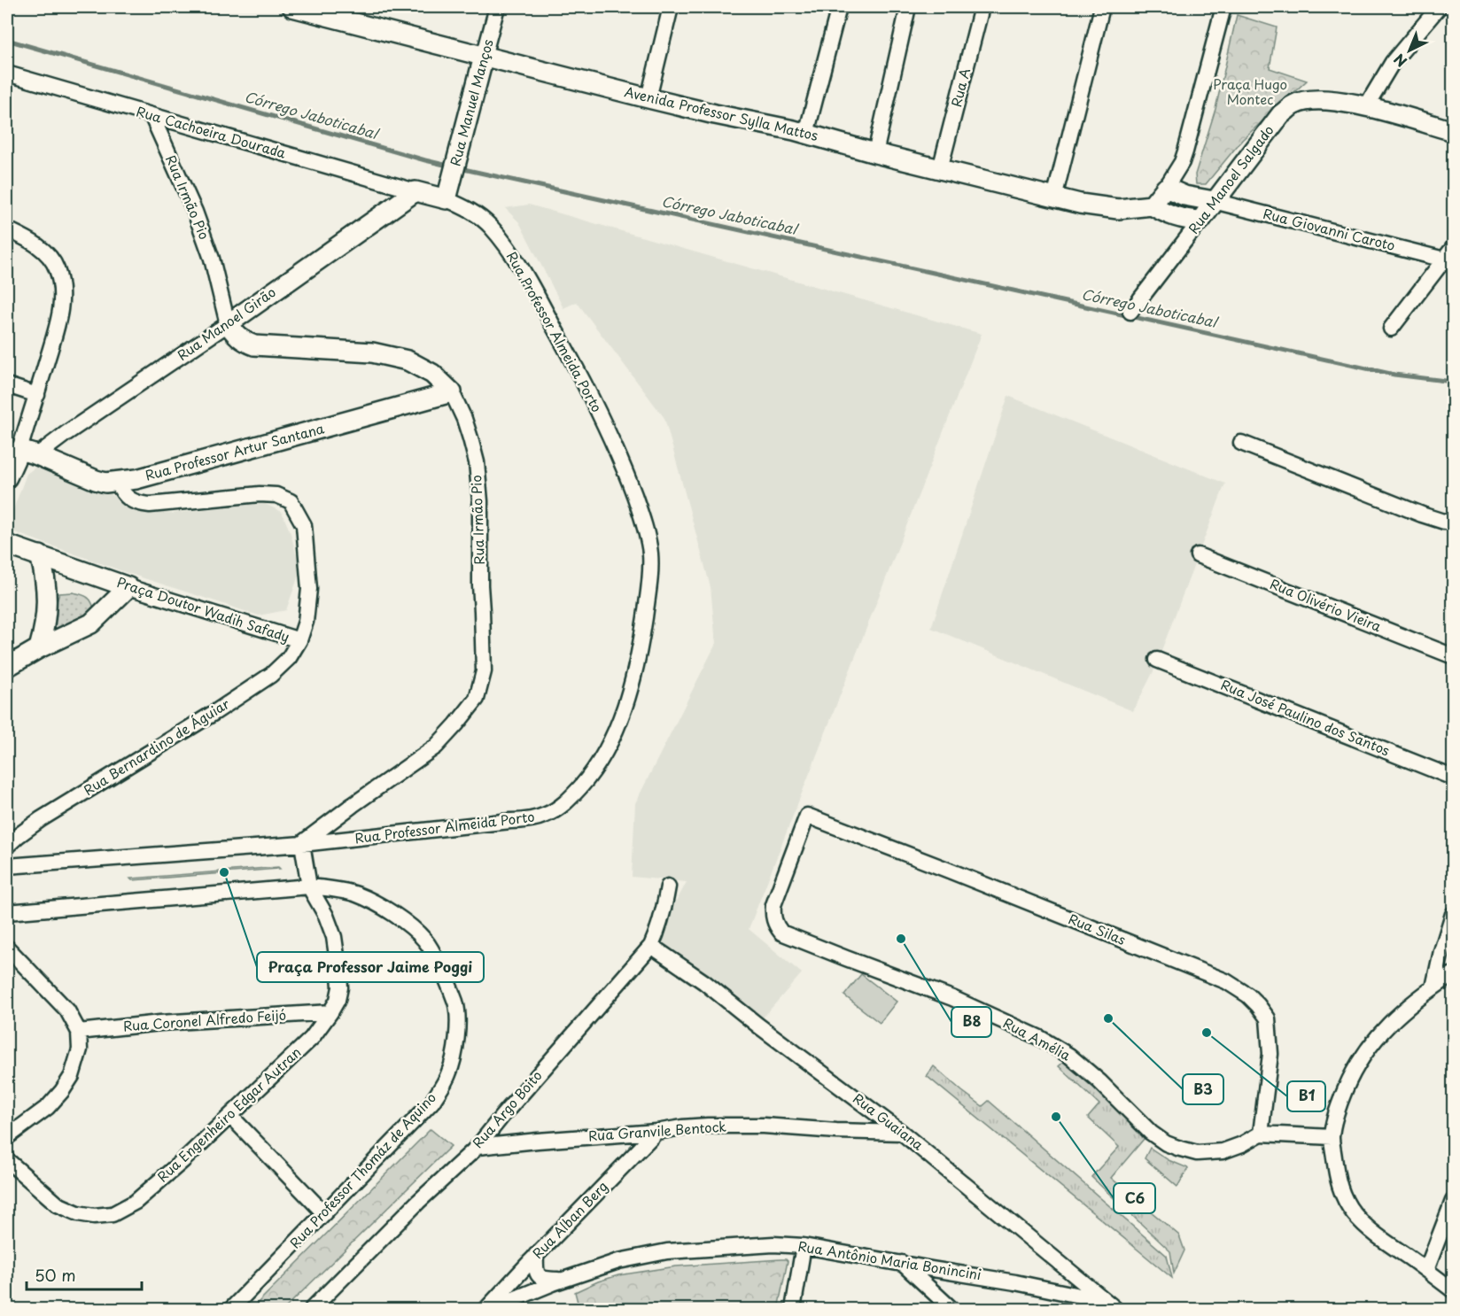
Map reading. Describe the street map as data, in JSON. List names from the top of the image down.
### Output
{
  "streets": {
    "street": [
      "Rua A",
      "Rua Manuel Manços",
      "Avenida Professor Sylla Mattos",
      "Rua Cachoeira Dourada",
      "Rua Manoel Salgado",
      "Rua Irmão Pio",
      "Rua Giovanni Caroto",
      "Rua Manoel Girão",
      "Rua Professor Almeida Porto",
      "Rua Professor Artur Santana",
      "Rua Olivério Vieira",
      "Praça Doutor Wadih Safady",
      "Rua José Paulino dos Santos",
      "Rua Bernardino de Águiar",
      "Rua Silas",
      "Rua Coronel Alfredo Feijó",
      "Rua Amélia",
      "Rua Argo Boito",
      "Rua Engenheiro Edgar Autran",
      "Rua Guaiana",
      "Rua Granvile Bentock",
      "Rua Professor Thomáz de Aquino",
      "Rua Alban Berg",
      "Rua Antônio Maria Bonincini"
    ]
  },
  "crossings": [
    ["Rua A", "Avenida Professor Sylla Mattos"],
    ["Rua Manuel Manços", "Avenida Professor Sylla Mattos"],
    ["Rua Manuel Manços", "Rua Professor Almeida Porto"],
    ["Rua Cachoeira Dourada", "Rua Irmão Pio"],
    ["Rua Cachoeira Dourada", "Rua Manoel Girão"],
    ["Rua Cachoeira Dourada", "Rua Professor Almeida Porto"],
    ["Rua Manoel Salgado", "Rua Giovanni Caroto"],
    ["Rua Irmão Pio", "Rua Manoel Girão"],
    ["Rua Irmão Pio", "Rua Professor Almeida Porto"],
    ["Rua Irmão Pio", "Rua Professor Artur Santana"],
    ["Rua Manoel Girão", "Rua Professor Almeida Porto"],
    ["Rua Manoel Girão", "Rua Professor Artur Santana"],
    ["Rua Professor Artur Santana", "Praça Doutor Wadih Safady"],
    ["Praça Doutor Wadih Safady", "Rua Bernardino de Águiar"],
    ["Rua Silas", "Rua Amélia"],
    ["Rua Coronel Alfredo Feijó", "Rua Engenheiro Edgar Autran"],
    ["Rua Argo Boito", "Rua Guaiana"],
    ["Rua Argo Boito", "Rua Granvile Bentock"],
    ["Rua Engenheiro Edgar Autran", "Rua Professor Thomáz de Aquino"],
    ["Rua Guaiana", "Rua Granvile Bentock"],
    ["Rua Guaiana", "Rua Antônio Maria Bonincini"],
    ["Rua Granvile Bentock", "Rua Alban Berg"]
  ],
  "water": ["Córrego Jaboticabal"],
  "parks": ["Praça Hugo Montec"],
  "places": [
    "Praça Professor Jaime Poggi",
    "B8",
    "B3",
    "B1",
    "C6"
  ],
  "scale_bar": "50 m",
  "north": "bottom left"
}
